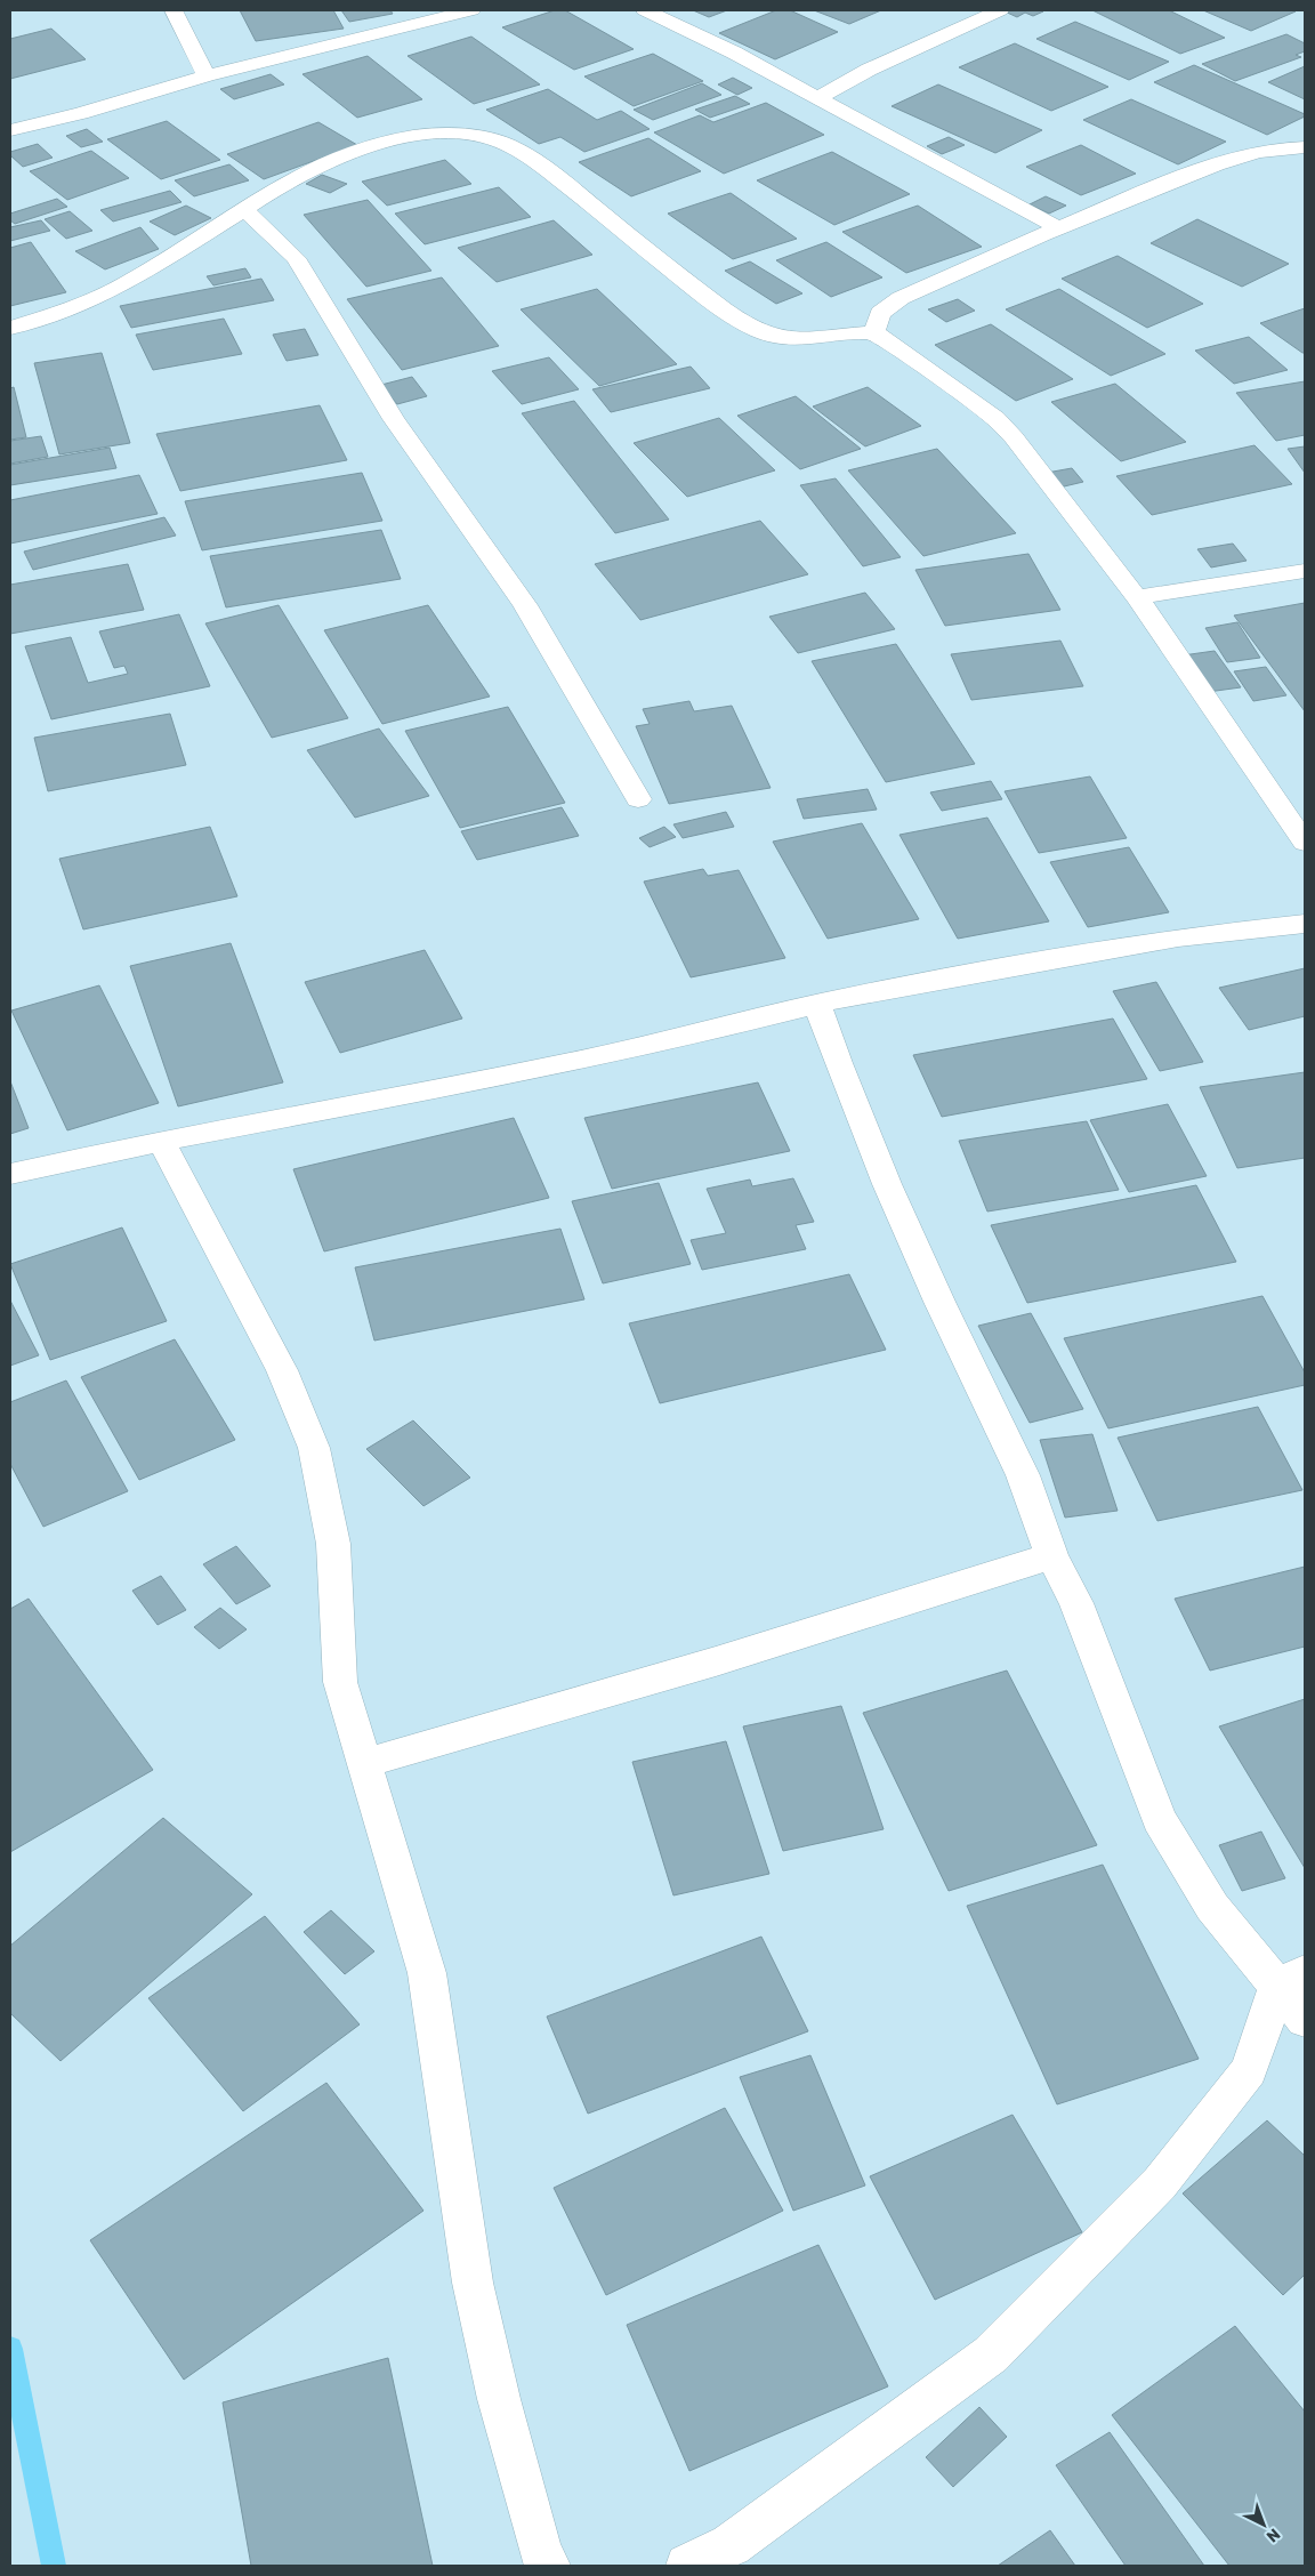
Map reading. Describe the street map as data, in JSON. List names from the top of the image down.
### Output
{
  "north": "bottom right"
}
